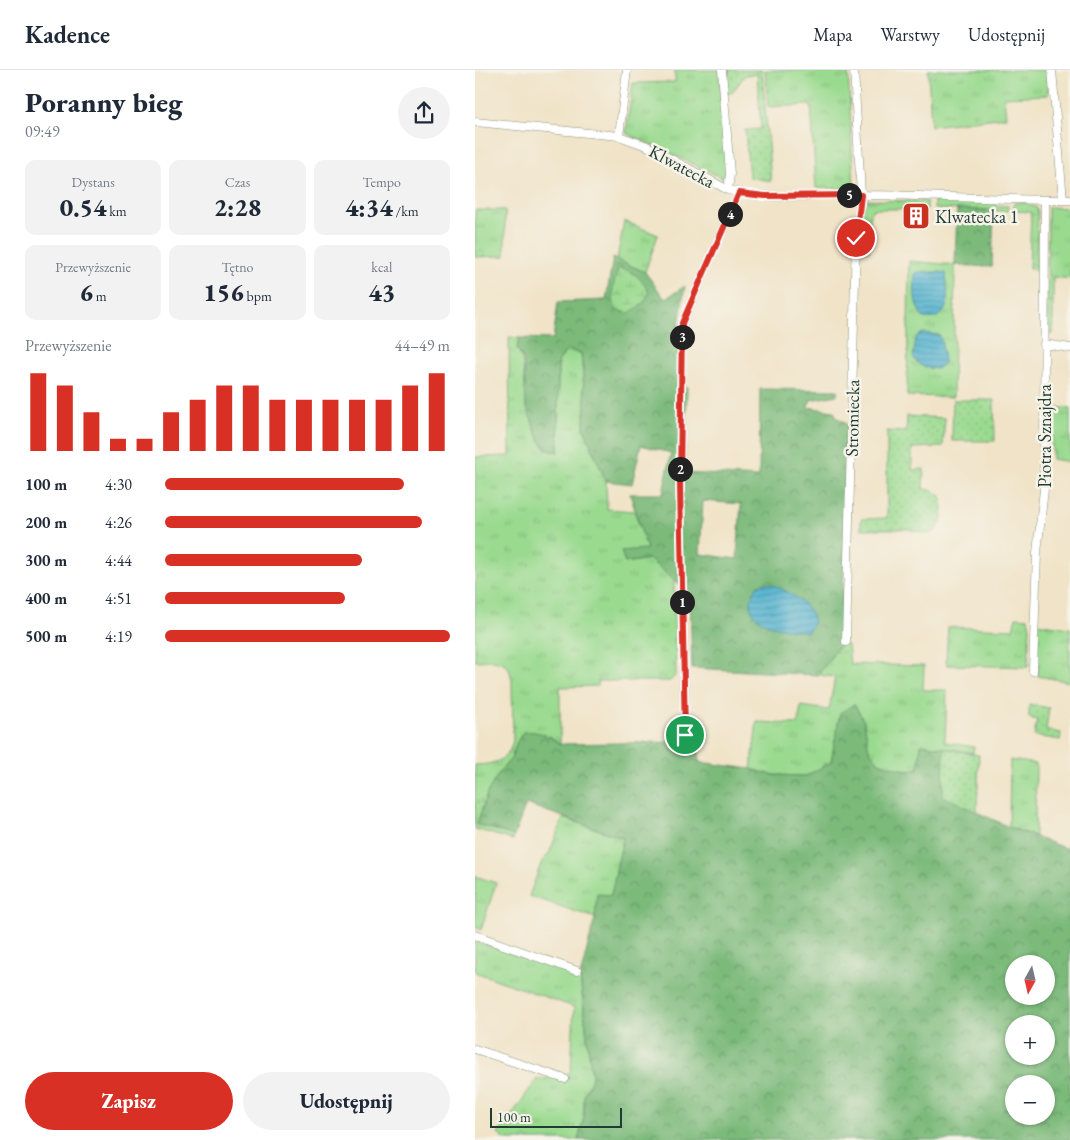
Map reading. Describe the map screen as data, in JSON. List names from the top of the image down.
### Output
{
  "streets": {
    "street": ["Klwatecka", "Stromiecka", "Piotra Sznajdra"]
  },
  "crossings": [
    ["Klwatecka", "Stromiecka"],
    ["Klwatecka", "Piotra Sznajdra"]
  ],
  "places": {
    "building": ["Klwatecka 1"]
  },
  "scale_bar": "100 m",
  "north": "bottom",
  "page": {
    "header": "Kadence",
    "nav": ["Mapa", "Warstwy", "Udostępnij"],
    "heading": ["Poranny bieg", "09:49"],
    "stats": [
      ["Dystans", "0.54 km"],
      ["Czas", "2:28"],
      ["Tempo", "4:34 /km"],
      ["Przewyższenie", "6 m"],
      ["Tętno", "156 bpm"],
      ["kcal", "43"]
    ],
    "pins": [
      "5",
      "4",
      "3",
      "2",
      "1"
    ],
    "chart": ["Przewyższenie", "44–49 m"],
    "list": [
      {
        "name": "100 m",
        "note": "4:30"
      },
      {
        "name": "200 m",
        "note": "4:26"
      },
      {
        "name": "300 m",
        "note": "4:44"
      },
      {
        "name": "400 m",
        "note": "4:51"
      },
      {
        "name": "500 m",
        "note": "4:19"
      }
    ],
    "map_buttons": ["+", "−"],
    "buttons": ["Zapisz", "Udostępnij"],
    "scale": "100 m"
  }
}
